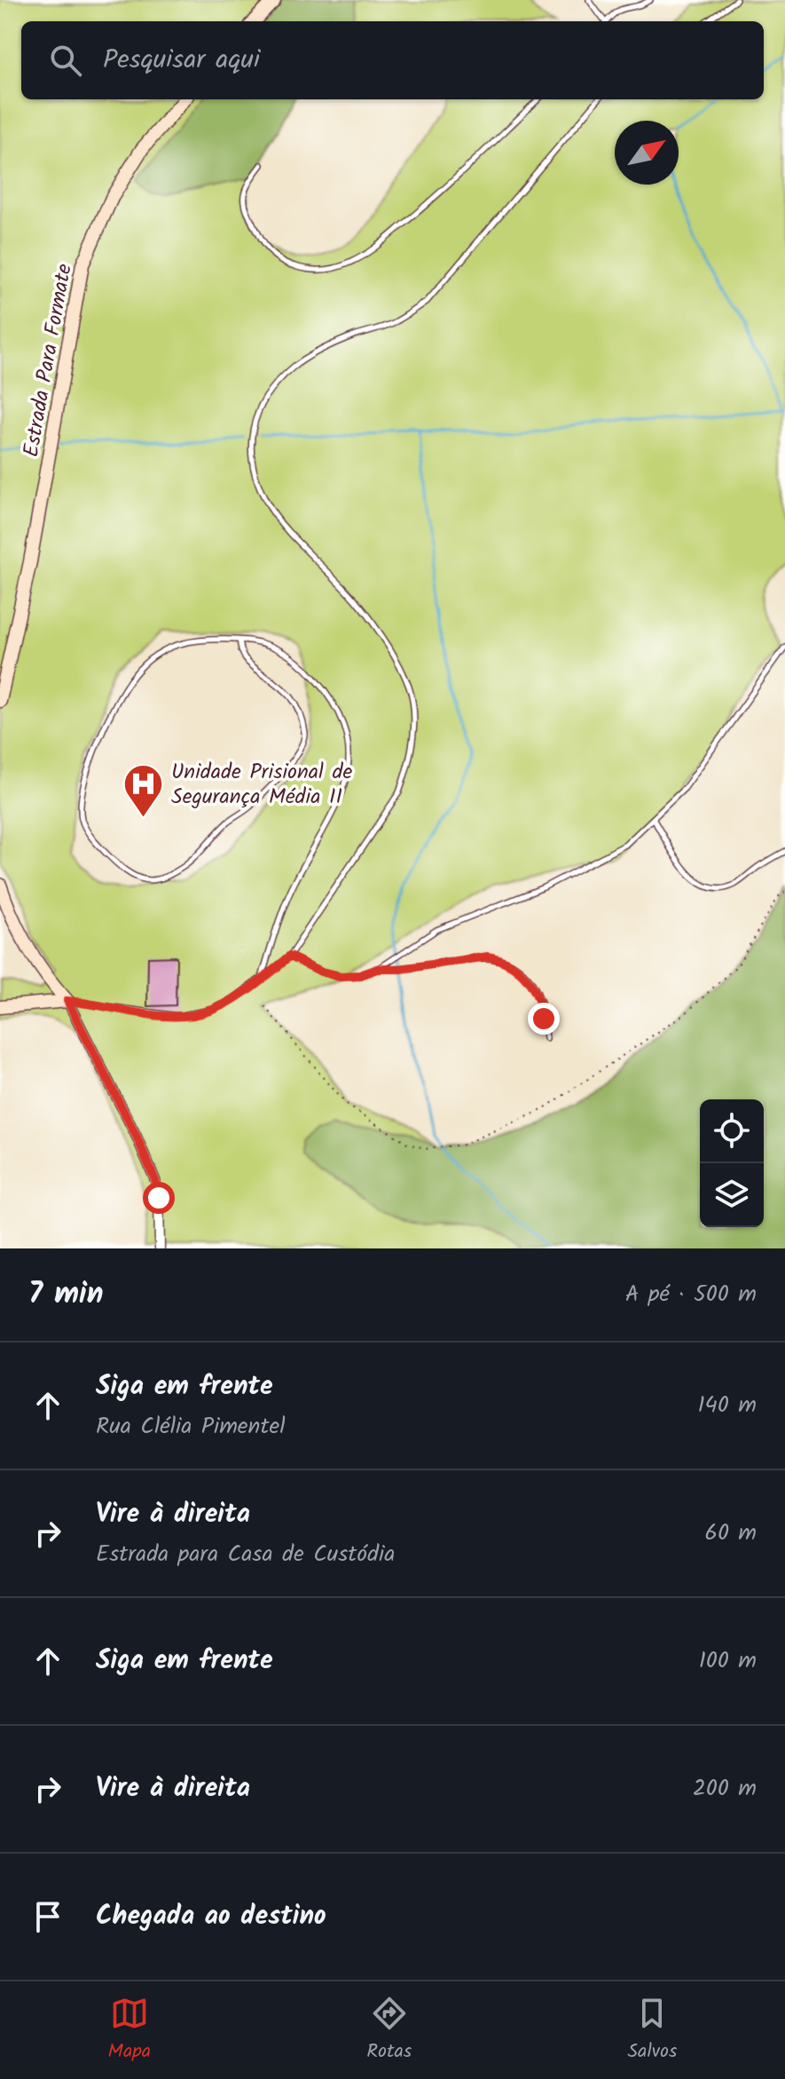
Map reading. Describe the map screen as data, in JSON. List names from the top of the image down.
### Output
{
  "streets": {
    "street": ["Estrada Para Formate"]
  },
  "places": {
    "hospital": ["Unidade Prisional de Segurança Média II"]
  },
  "north": "top right",
  "page": {
    "search": "Pesquisar aqui",
    "heading": ["7 min", "A pé · 500 m"],
    "list": [
      ["Siga em frente", "Rua Clélia Pimentel", "140 m"],
      ["Vire à direita", "Estrada para Casa de Custódia", "60 m"],
      ["Siga em frente", "100 m"],
      ["Vire à direita", "200 m"],
      "Chegada ao destino"
    ],
    "nav": ["Mapa", "Rotas", "Salvos"]
  }
}
